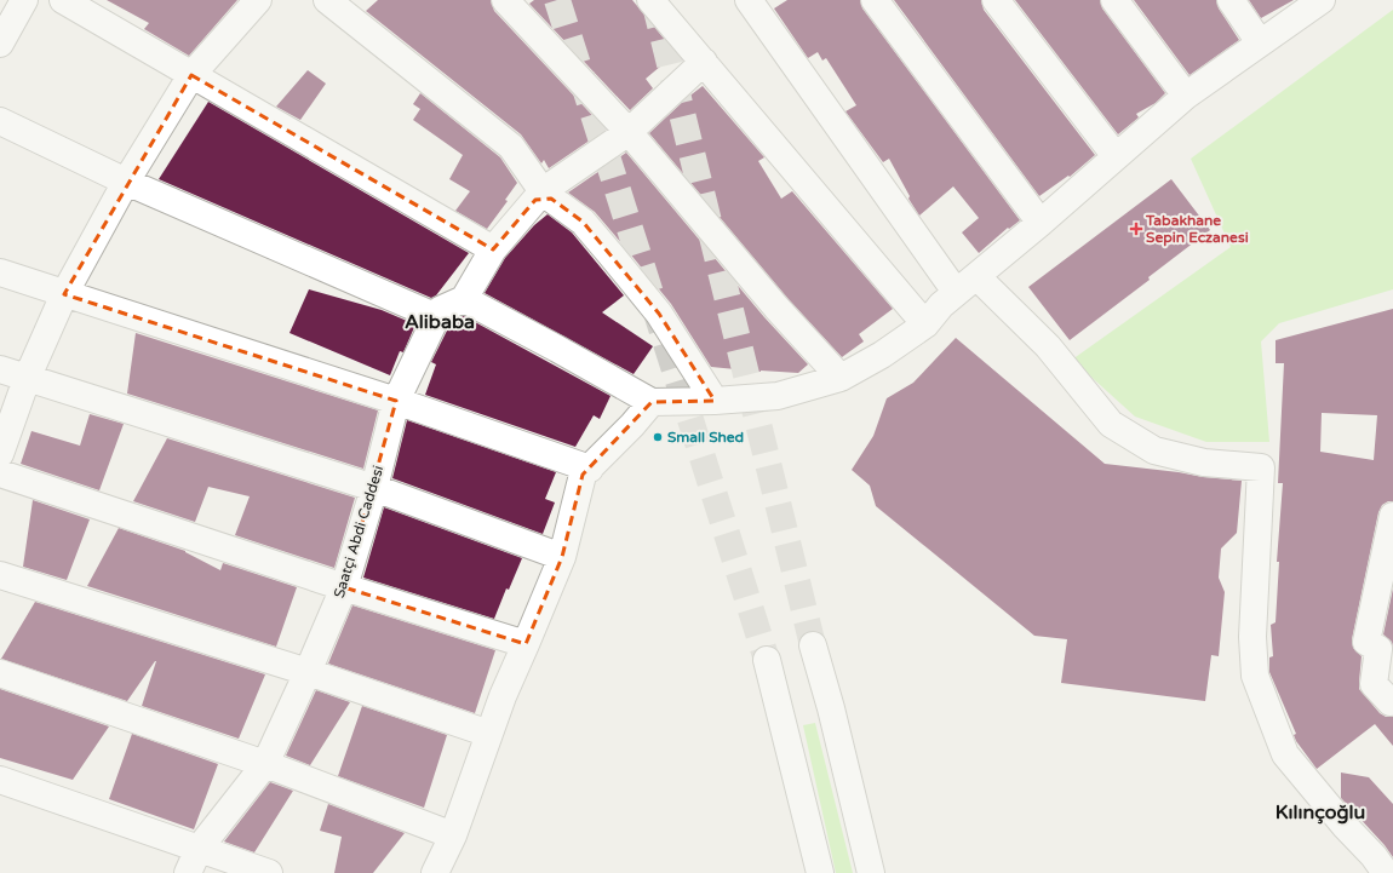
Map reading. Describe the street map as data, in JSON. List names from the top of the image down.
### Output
{
  "streets": {
    "street": ["Saatçi Abdi Caddesi"]
  },
  "districts": ["Alibaba", "Kılınçoğlu"],
  "places": {
    "health": ["Tabakhane Sepin Eczanesi"],
    "other": ["Small Shed"]
  }
}
